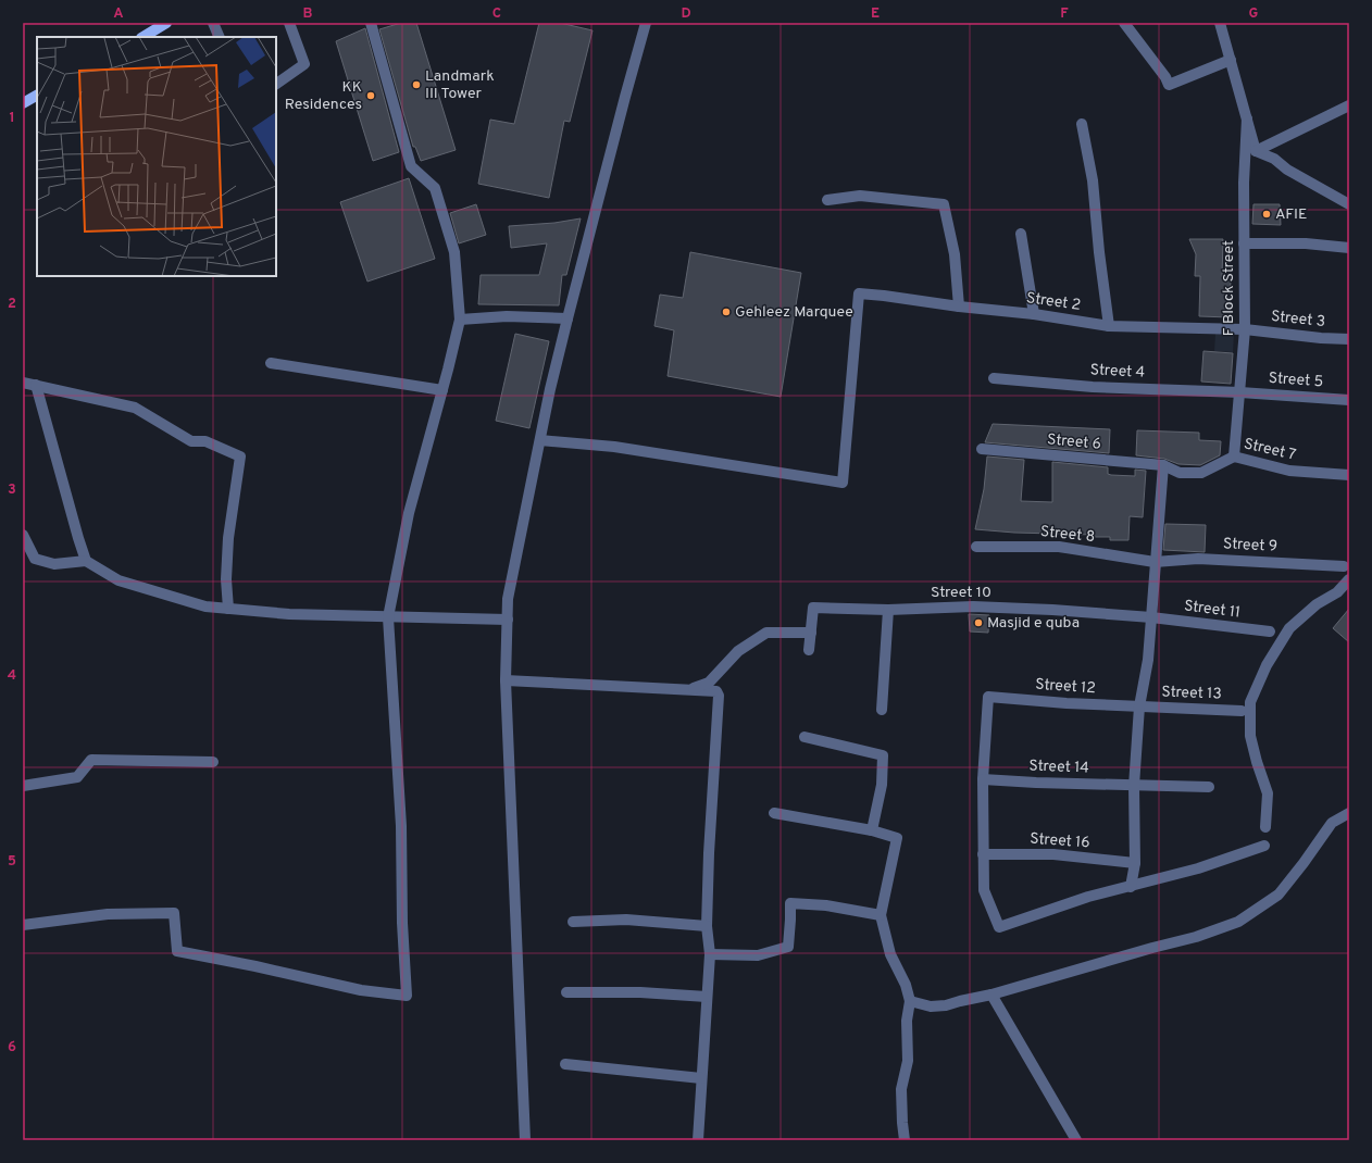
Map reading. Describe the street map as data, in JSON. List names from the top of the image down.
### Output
{
  "streets": {
    "street": [
      "F Block Street",
      "Street 2",
      "Street 3",
      "Street 4",
      "Street 5",
      "Street 6",
      "Street 7",
      "Street 8",
      "Street 9",
      "Street 10",
      "Street 11",
      "Street 12",
      "Street 13",
      "Street 14",
      "Street 16"
    ]
  },
  "crossings": [
    ["F Block Street", "Street 2"],
    ["F Block Street", "Street 3"],
    ["F Block Street", "Street 4"],
    ["F Block Street", "Street 5"],
    ["F Block Street", "Street 7"],
    ["Street 2", "Street 3"],
    ["Street 4", "Street 5"],
    ["Street 6", "Street 7"],
    ["Street 8", "Street 9"],
    ["Street 10", "Street 11"],
    ["Street 12", "Street 13"],
    ["Street 12", "Street 14"]
  ],
  "places": [
    "Landmark III Tower",
    "KK Residences",
    "AFIE",
    "Gehleez Marquee",
    "Masjid e quba"
  ],
  "grid": {
    "columns": [
      "A",
      "B",
      "C",
      "D",
      "E",
      "F",
      "G"
    ],
    "rows": [
      "1",
      "2",
      "3",
      "4",
      "5",
      "6"
    ]
  }
}
